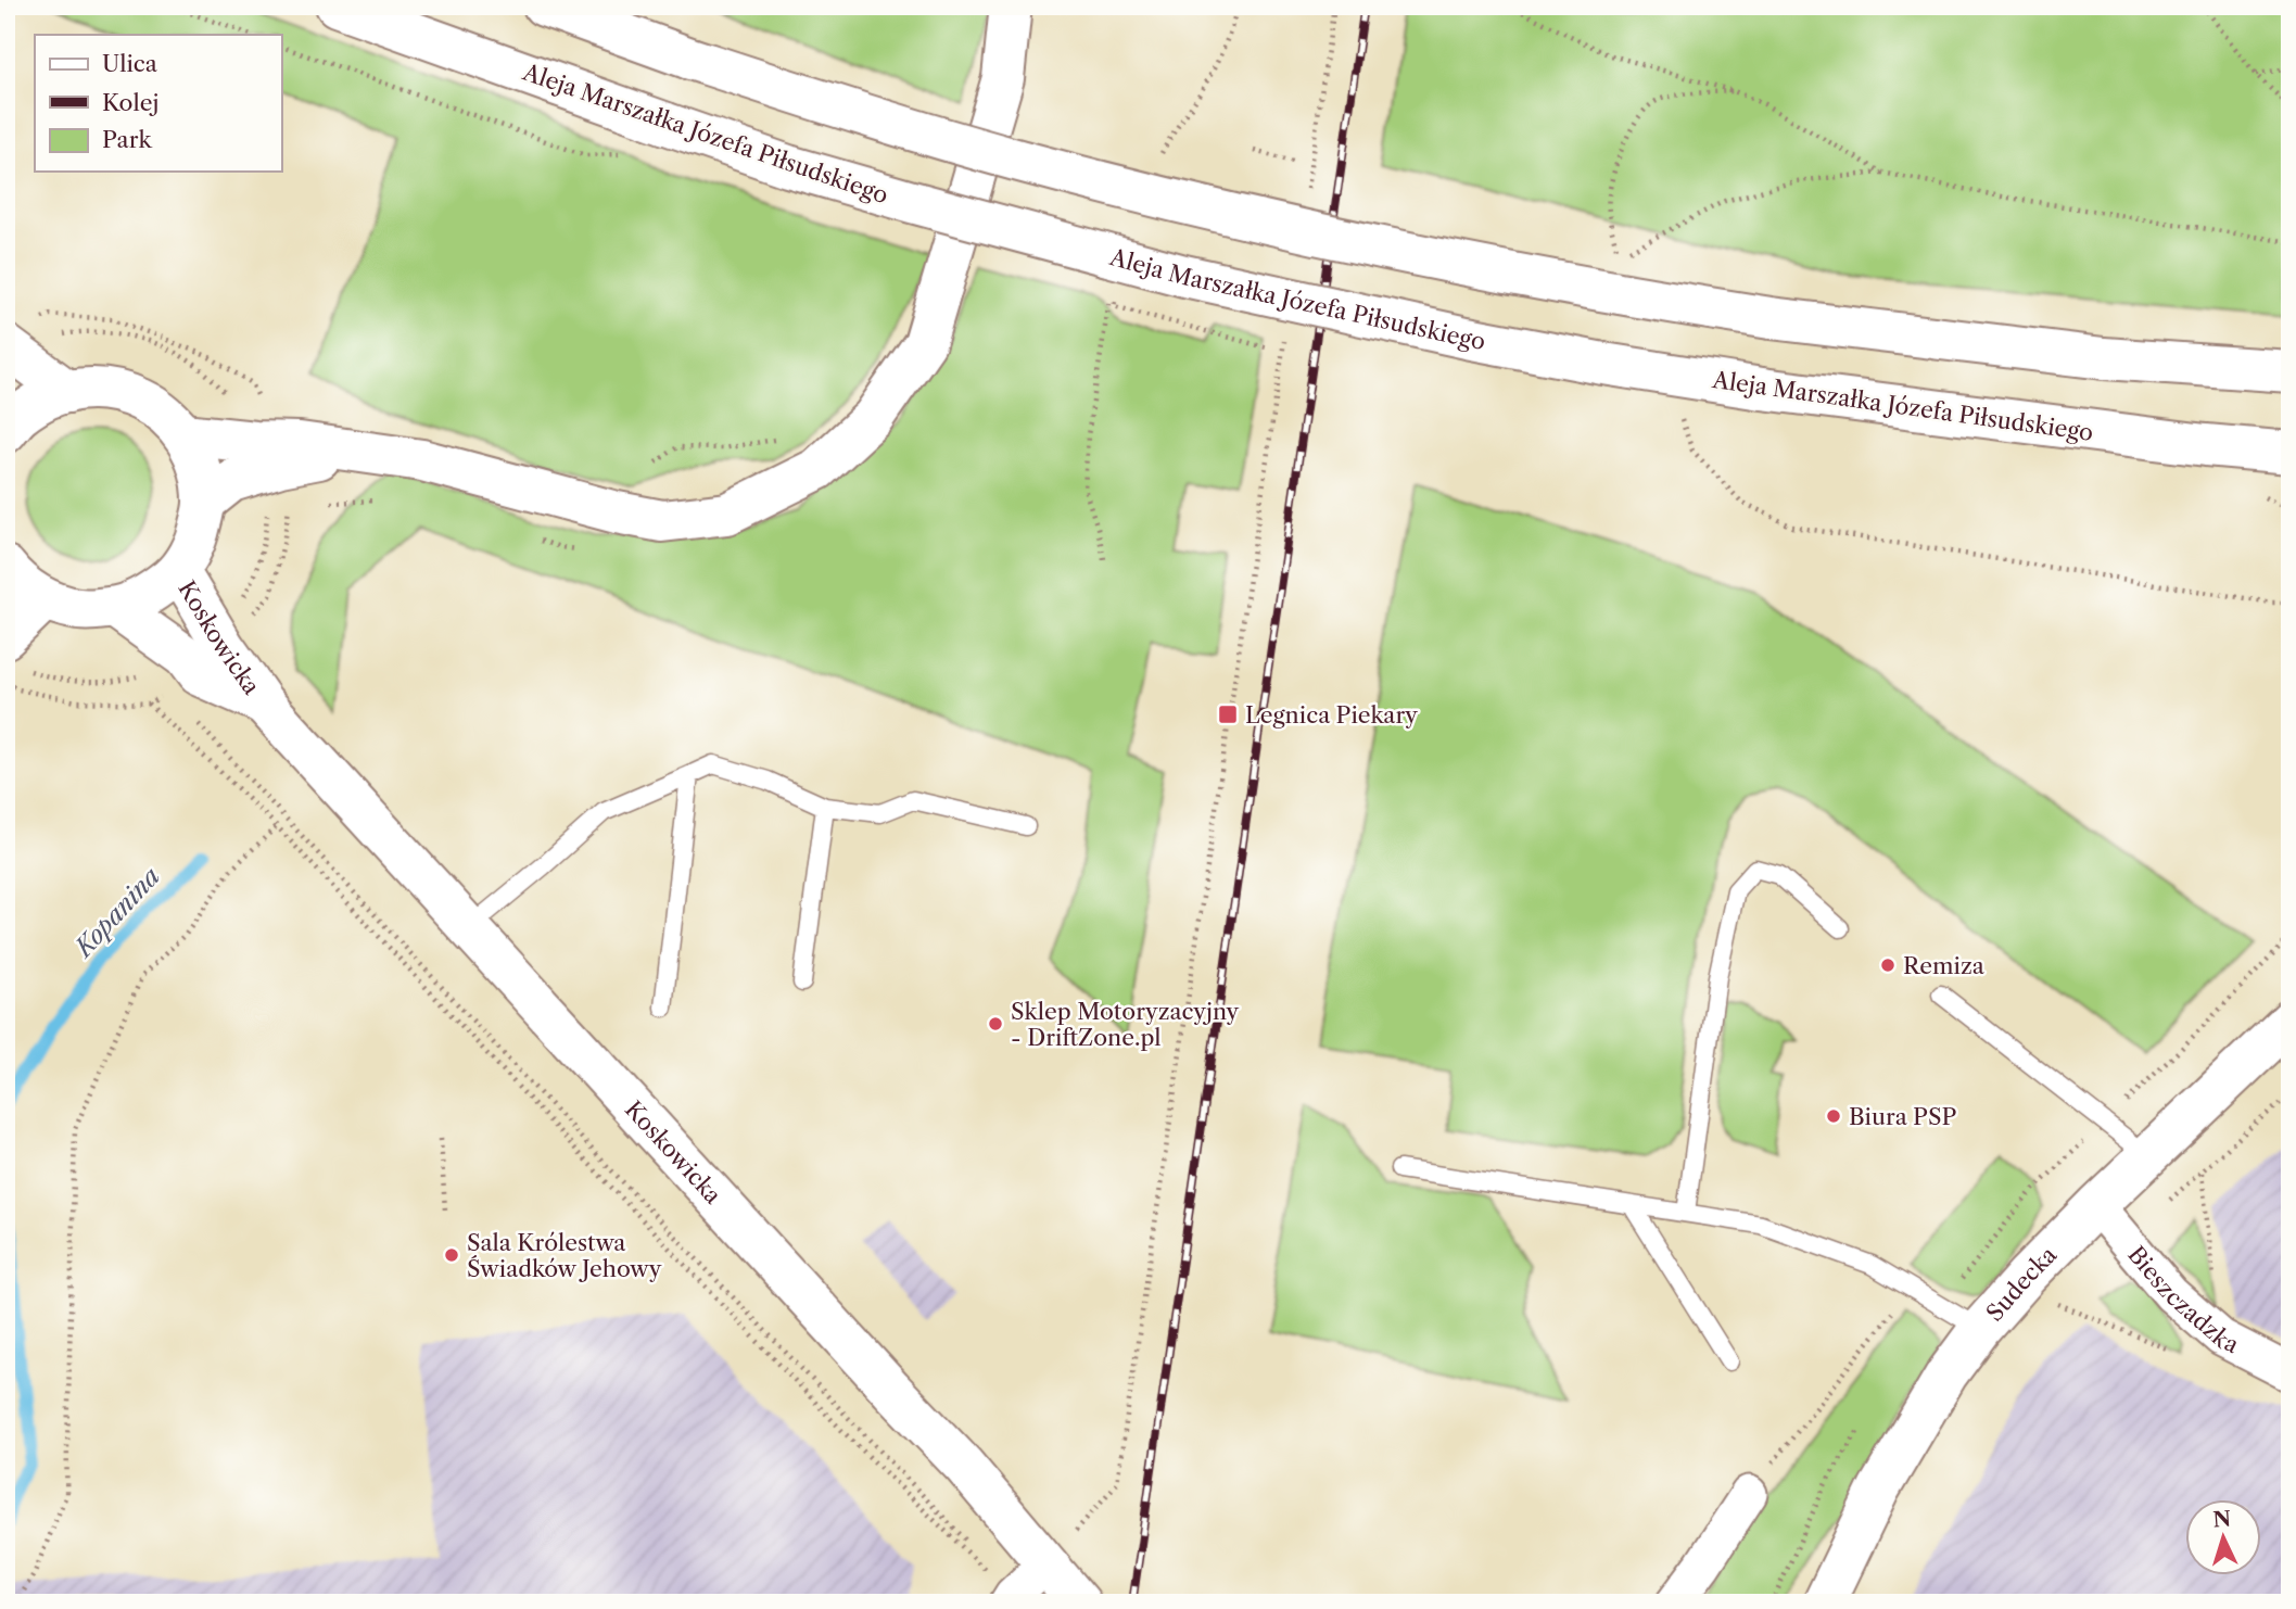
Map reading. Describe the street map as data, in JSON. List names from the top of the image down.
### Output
{
  "streets": {
    "street": [
      "Aleja Marszałka Józefa Piłsudskiego",
      "Koskowicka",
      "Sudecka",
      "Bieszczadzka"
    ]
  },
  "crossings": [
    ["Sudecka", "Bieszczadzka"]
  ],
  "water": ["Kopanina"],
  "places": {
    "transit": ["Legnica Piekary"],
    "other": [
      "Remiza",
      "Sklep Motoryzacyjny - DriftZone.pl",
      "Biura PSP",
      "Sala Królestwa Świadków Jehowy"
    ]
  },
  "legend": ["Ulica", "Kolej", "Park"],
  "north": "top"
}
